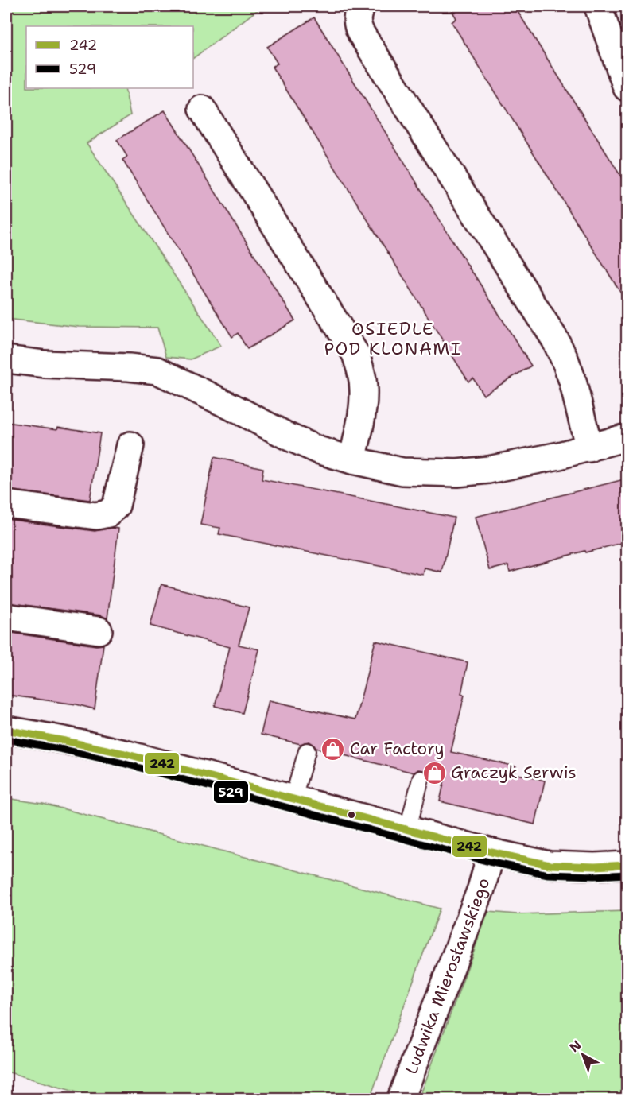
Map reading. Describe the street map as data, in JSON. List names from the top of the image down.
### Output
{
  "streets": {
    "street": ["Ludwika Mierosławskiego"]
  },
  "districts": ["OSIEDLE POD KLONAMI"],
  "places": {
    "shop": ["Car Factory", "Graczyk Serwis"]
  },
  "lines": ["transit line 242", "transit line 529"],
  "legend": ["242", "529"],
  "north": "top left"
}
